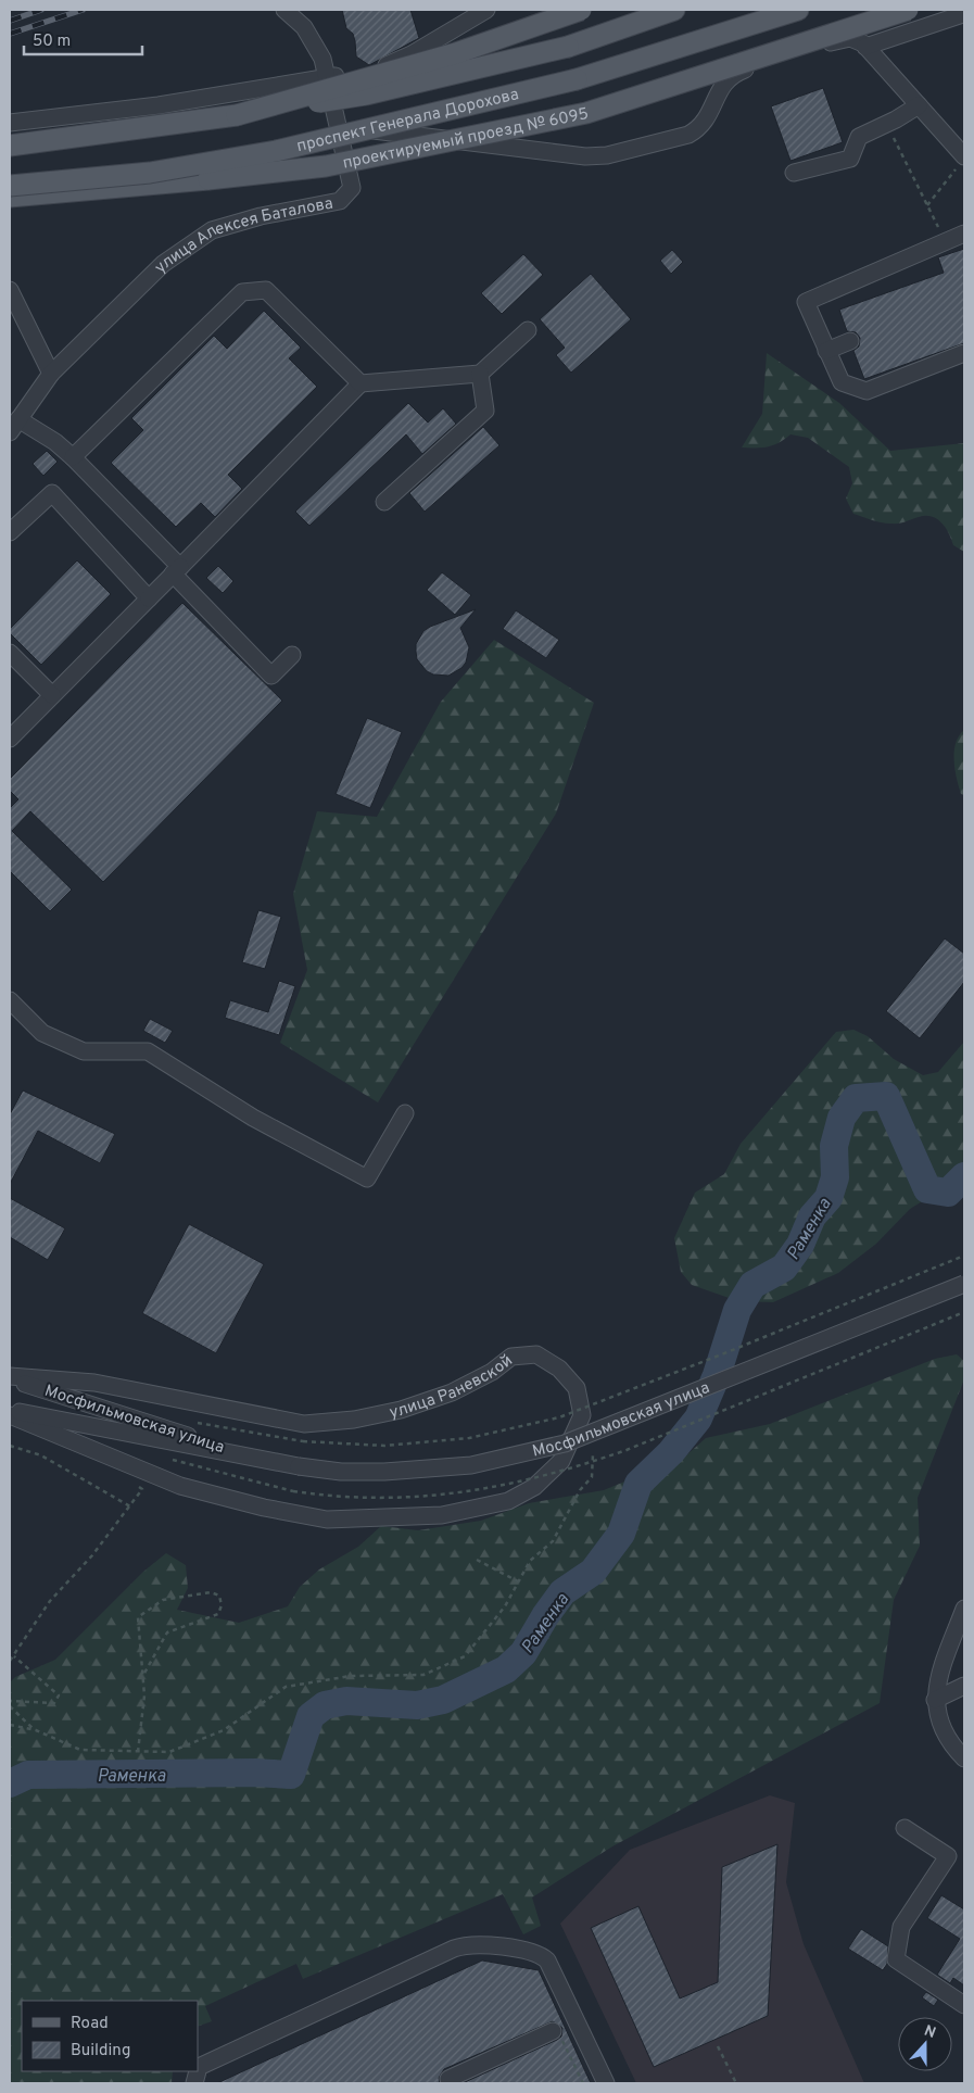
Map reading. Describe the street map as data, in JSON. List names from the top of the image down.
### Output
{
  "streets": {
    "main road": ["проспект Генерала Дорохова", "проектируемый проезд № 6095"],
    "street": ["улица Алексея Баталова", "улица Раневской", "Мосфильмовская улица"]
  },
  "crossings": [
    ["улица Раневской", "Мосфильмовская улица"]
  ],
  "water": ["Раменка"],
  "legend": ["Road", "Building"],
  "scale_bar": "50 m",
  "north": "top"
}
